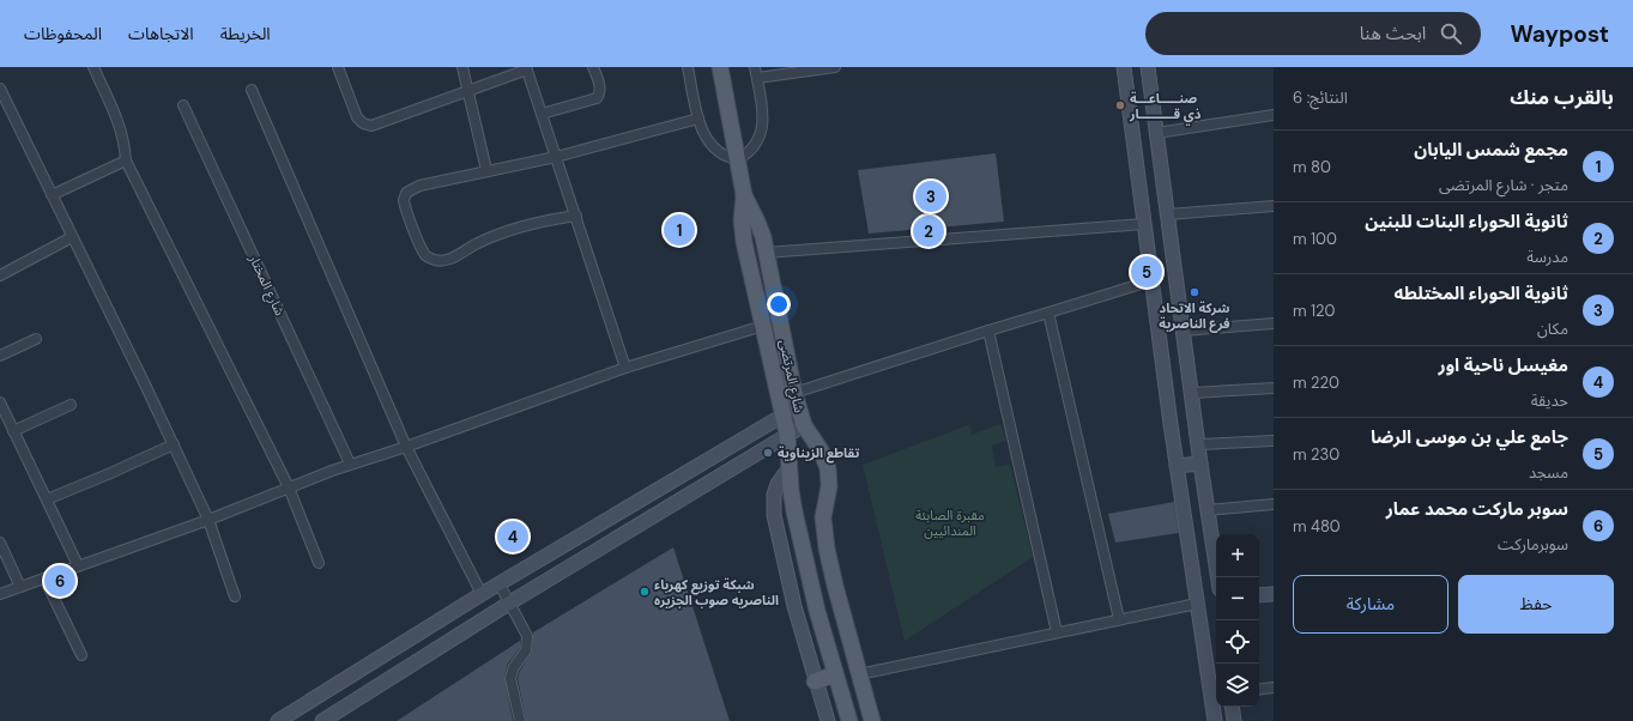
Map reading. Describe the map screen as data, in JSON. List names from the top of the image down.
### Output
{
  "streets": {
    "main road": ["شارع المرتضى"],
    "street": ["شارع المختار"]
  },
  "parks": ["مقبرة الصابئة المندائيين"],
  "places": [
    "صنـــــاعـــة ذي قـــــــــار",
    "شركة الاتحاد فرع الناصرية",
    "تقاطع الزيناوية",
    "شبكة توزيع كهرباء الناصريه صوب الجزيره"
  ],
  "page": {
    "header": "Waypost",
    "search": "ابحث هنا",
    "nav": ["الخريطة", "الاتجاهات", "المحفوظات"],
    "heading": ["بالقرب منك", "النتائج: 6"],
    "list": [
      {
        "mark": "1",
        "name": "مجمع شمس اليابان",
        "note": "متجر · شارع المرتضى",
        "value": "80 m"
      },
      {
        "mark": "2",
        "name": "ثانوية الحوراء البنات للبنين",
        "note": "مدرسة",
        "value": "100 m"
      },
      {
        "mark": "3",
        "name": "ثانوية الحوراء المختلطه",
        "note": "مكان",
        "value": "120 m"
      },
      {
        "mark": "4",
        "name": "مغيسل ناحية اور",
        "note": "حديقة",
        "value": "220 m"
      },
      {
        "mark": "5",
        "name": "جامع علي بن موسى الرضا",
        "note": "مسجد",
        "value": "230 m"
      },
      {
        "mark": "6",
        "name": "سوبر ماركت محمد عمار",
        "note": "سوبرماركت",
        "value": "480 m"
      }
    ],
    "pins": [
      "3",
      "1",
      "2",
      "5",
      "4",
      "6"
    ],
    "map_buttons": ["+", "−"],
    "buttons": ["حفظ", "مشاركة"]
  }
}
